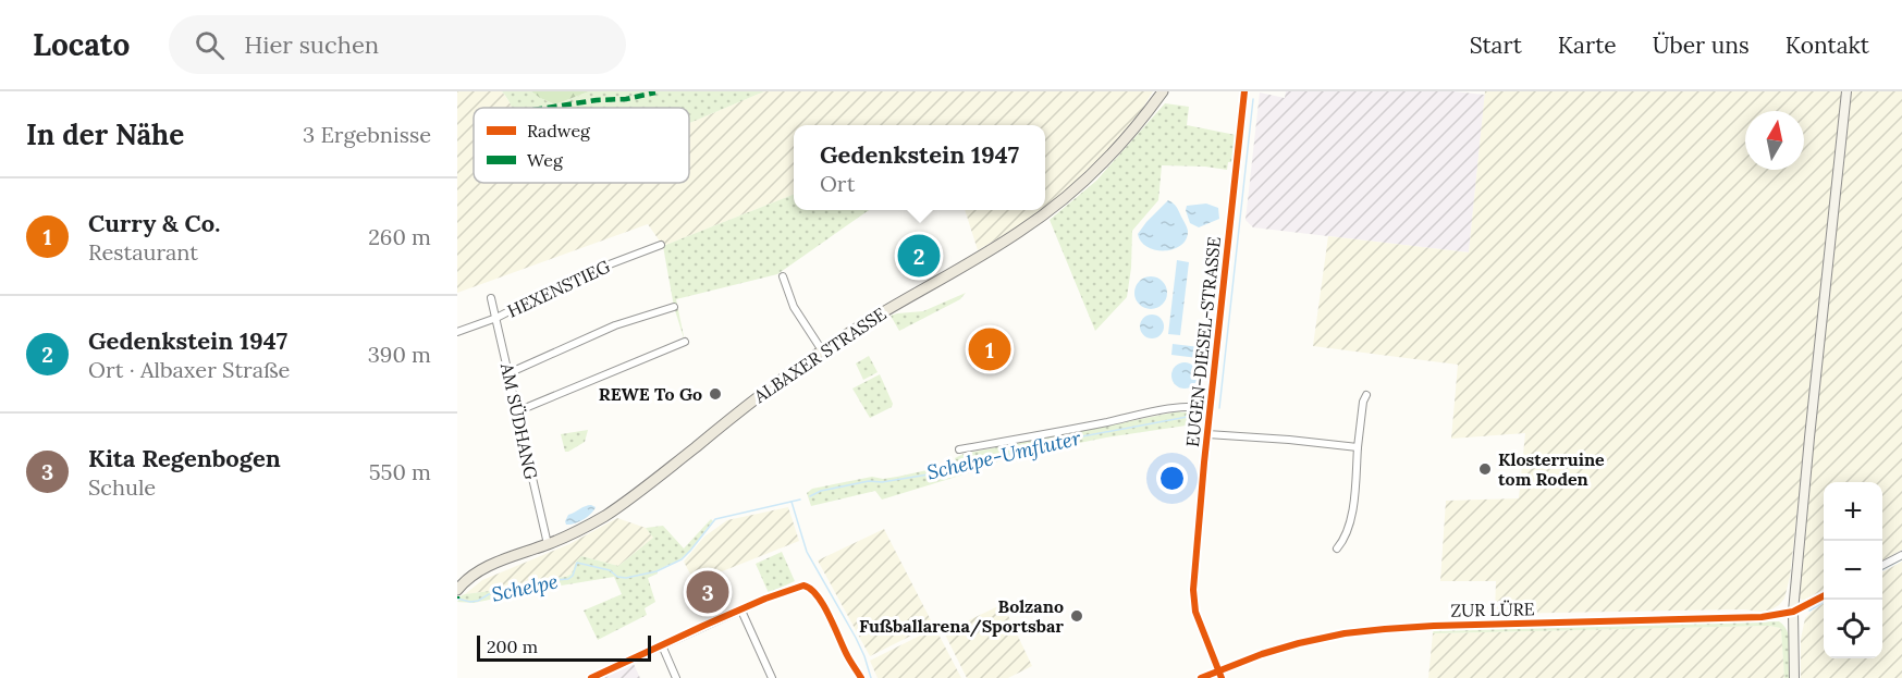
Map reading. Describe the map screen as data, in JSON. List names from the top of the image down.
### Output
{
  "streets": {
    "main road": ["ALBAXER STRASSE"],
    "street": [
      "HEXENSTIEG",
      "EUGEN-DIESEL-STRASSE",
      "AM SÜDHANG",
      "ZUR LÜRE"
    ]
  },
  "crossings": [
    ["HEXENSTIEG", "AM SÜDHANG"],
    ["EUGEN-DIESEL-STRASSE", "ZUR LÜRE"],
    ["ALBAXER STRASSE", "AM SÜDHANG"]
  ],
  "water": ["Schelpe-Umfluter", "Schelpe"],
  "places": ["REWE To Go", "Klosterruine tom Roden", "Bolzano Fußballarena/Sportsbar"],
  "legend": ["Radweg", "Weg"],
  "scale_bar": "200 m",
  "north": "top",
  "page": {
    "header": "Locato",
    "search": "Hier suchen",
    "nav": [
      "Start",
      "Karte",
      "Über uns",
      "Kontakt"
    ],
    "heading": ["In der Nähe", "3 Ergebnisse"],
    "popup": ["Gedenkstein 1947", "Ort"],
    "list": [
      {
        "mark": "1",
        "name": "Curry & Co.",
        "note": "Restaurant",
        "value": "260 m"
      },
      {
        "mark": "2",
        "name": "Gedenkstein 1947",
        "note": "Ort · Albaxer Straße",
        "value": "390 m"
      },
      {
        "mark": "3",
        "name": "Kita Regenbogen",
        "note": "Schule",
        "value": "550 m"
      }
    ],
    "pins": ["2", "1", "3"],
    "map_buttons": ["+", "−"],
    "scale": "200 m"
  }
}
